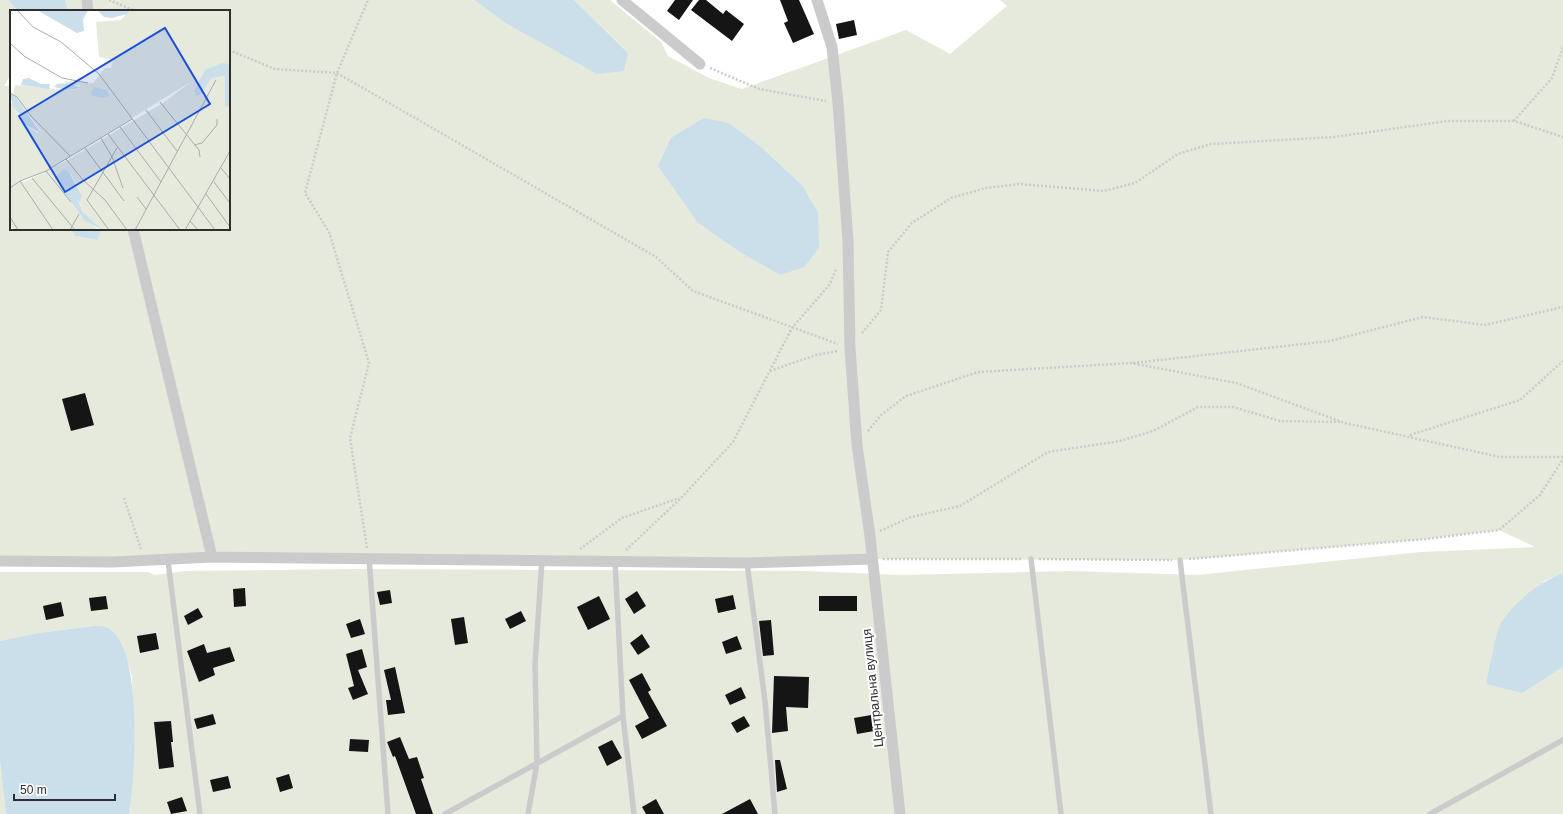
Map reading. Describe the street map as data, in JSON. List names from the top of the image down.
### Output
{
  "streets": {
    "street": ["Центральна вулиця"]
  },
  "scale_bar": "50 m"
}
